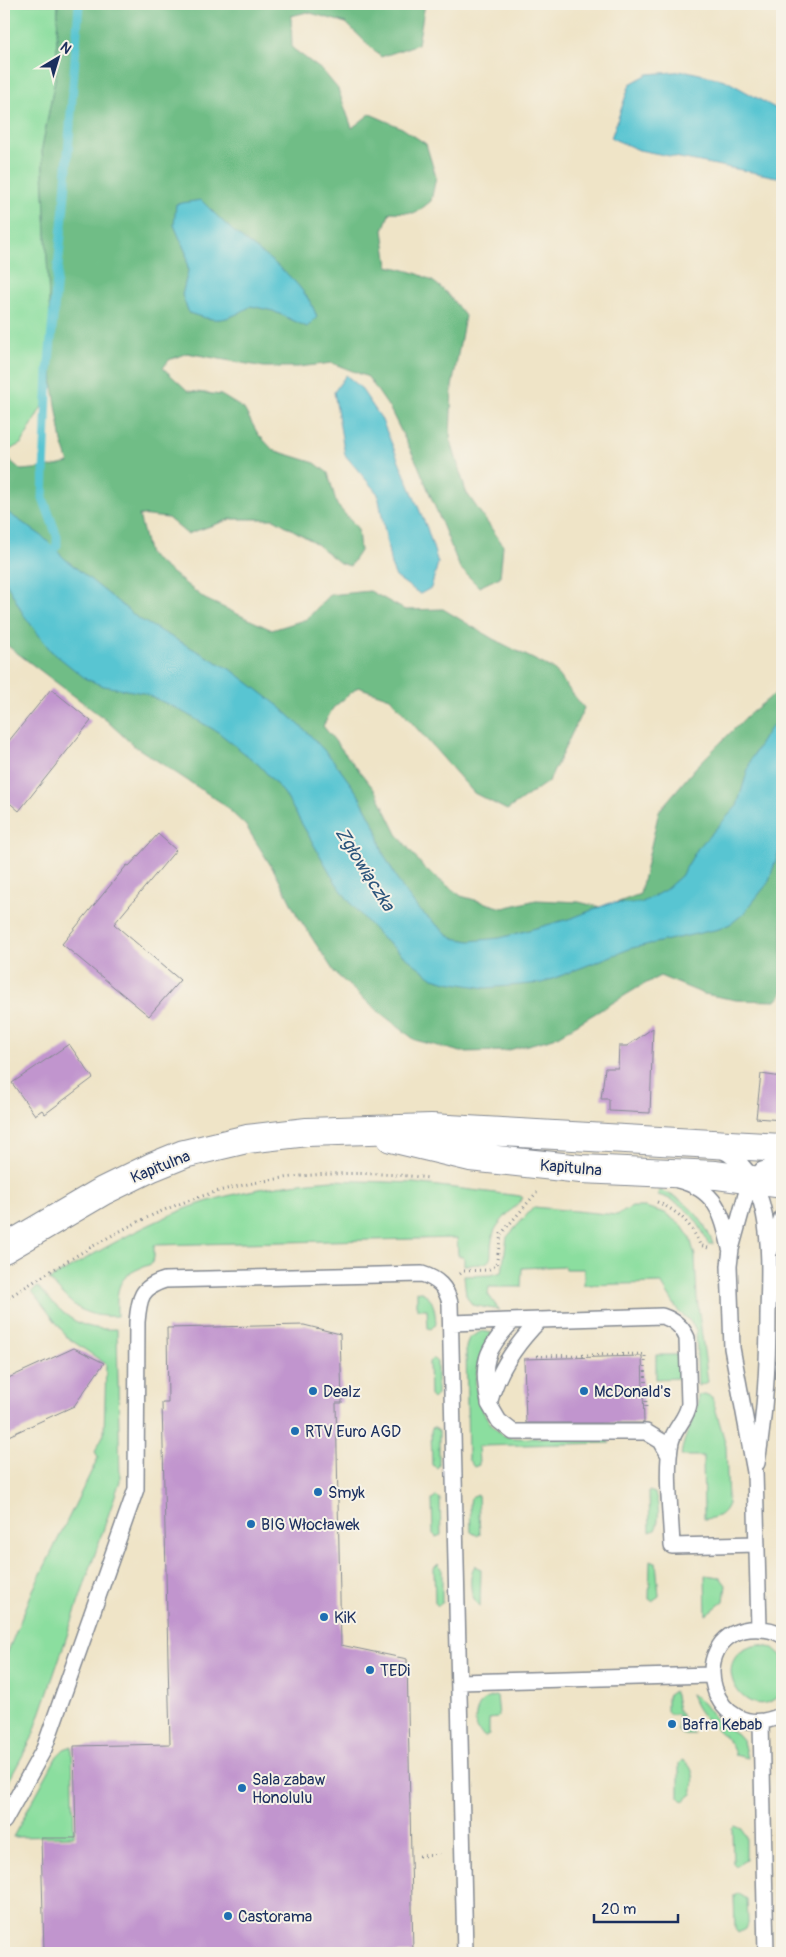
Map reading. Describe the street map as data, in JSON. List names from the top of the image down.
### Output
{
  "streets": {
    "street": ["Kapitulna"]
  },
  "water": ["Zgłowiączka"],
  "places": [
    "Dealz",
    "McDonald's",
    "RTV Euro AGD",
    "Smyk",
    "BIG Włocławek",
    "KiK",
    "TEDi",
    "Bafra Kebab",
    "Sala zabaw Honolulu",
    "Castorama"
  ],
  "scale_bar": "20 m",
  "north": "top right"
}
